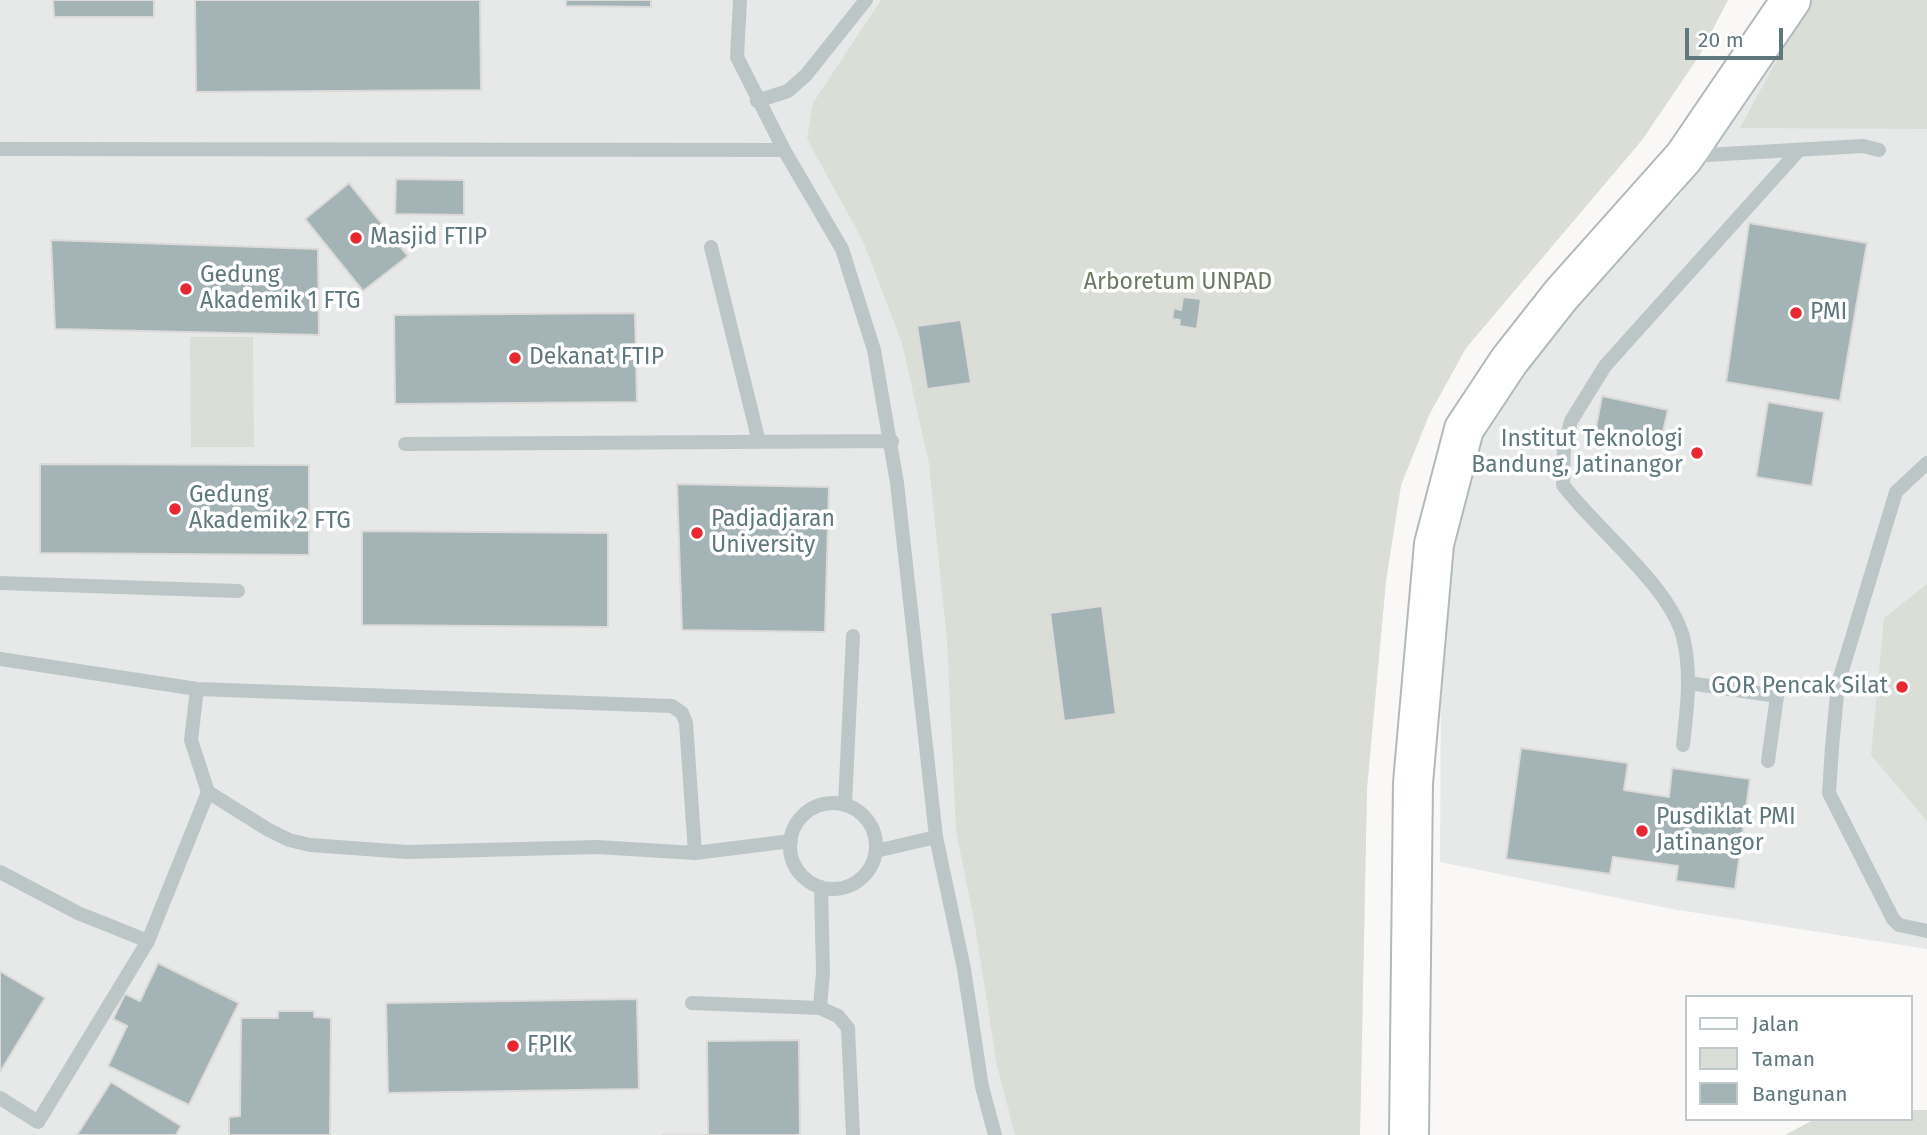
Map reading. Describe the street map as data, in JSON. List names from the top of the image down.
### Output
{
  "parks": ["Arboretum UNPAD"],
  "places": [
    "Masjid FTIP",
    "Gedung Akademik 1 FTG",
    "PMI",
    "Dekanat FTIP",
    "Institut Teknologi Bandung, Jatinangor",
    "Gedung Akademik 2 FTG",
    "Padjadjaran University",
    "GOR Pencak Silat",
    "Pusdiklat PMI Jatinangor",
    "FPIK"
  ],
  "legend": ["Jalan", "Taman", "Bangunan"],
  "scale_bar": "20 m"
}
